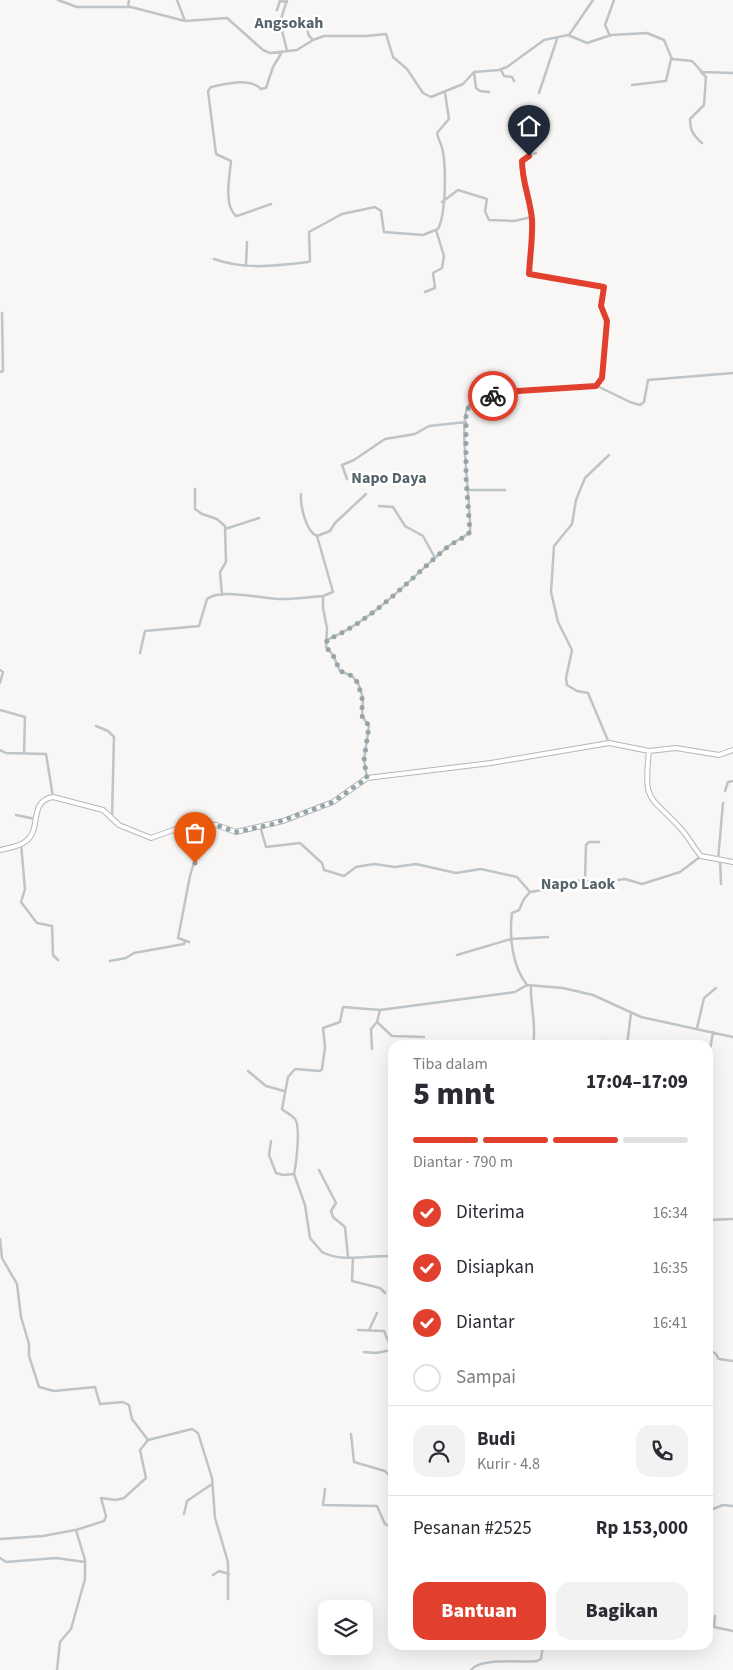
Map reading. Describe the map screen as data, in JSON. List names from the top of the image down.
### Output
{
  "districts": ["Angsokah", "Napo Daya", "Napo Laok"],
  "page": {
    "heading": ["5 mnt", "Tiba dalam", "17:04–17:09"],
    "panel": [
      "Budi",
      "Kurir · 4.8",
      "Pesanan #2525",
      "Rp 153,000"
    ],
    "bar": "Diantar · 790 m",
    "list": [
      ["Diterima", "16:34"],
      ["Disiapkan", "16:35"],
      ["Diantar", "16:41"],
      "Sampai"
    ],
    "buttons": ["Bantuan", "Bagikan"]
  }
}
